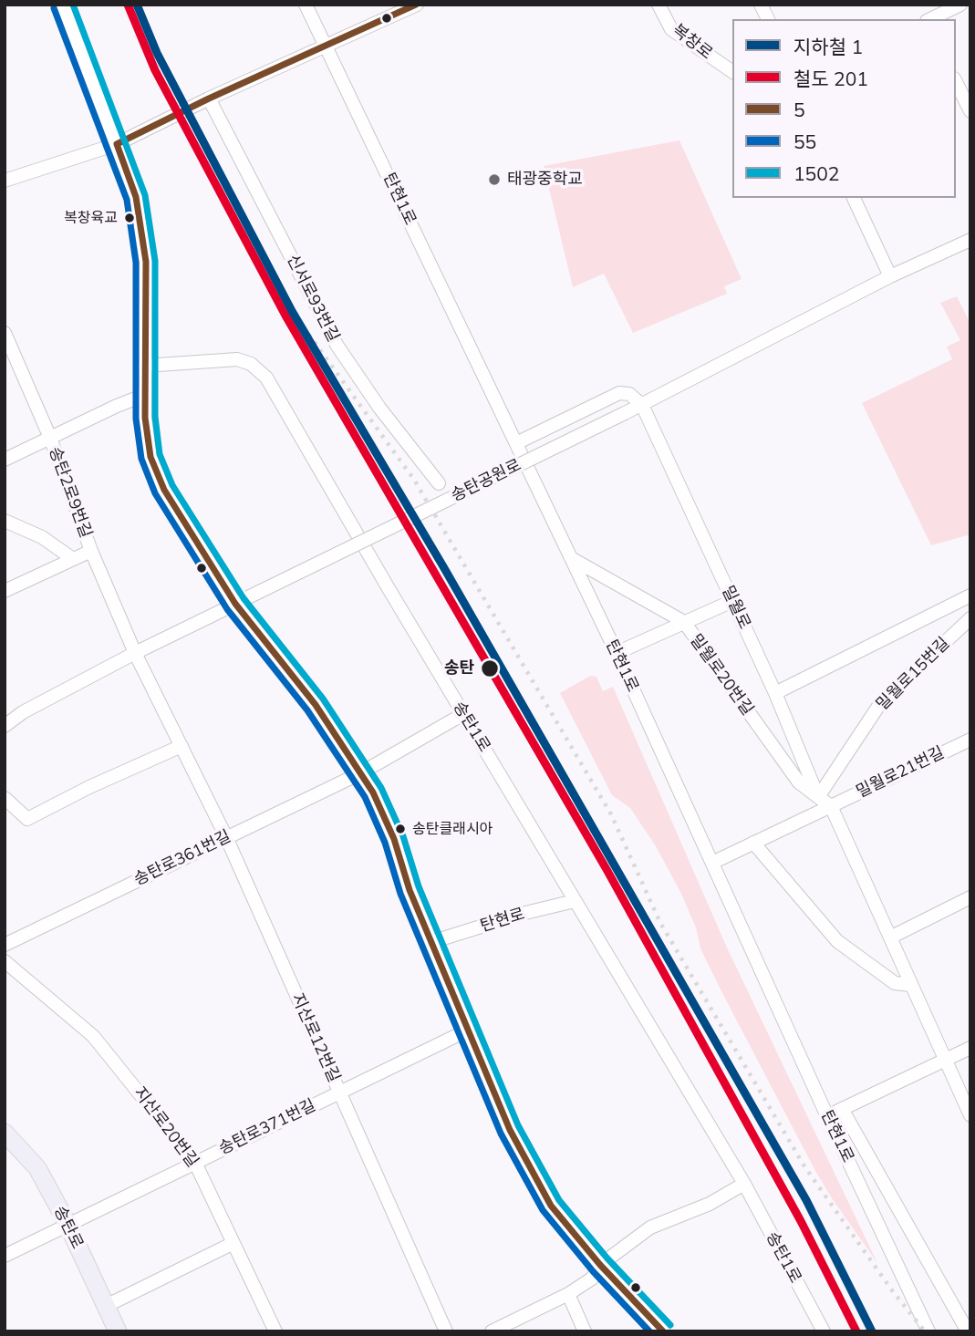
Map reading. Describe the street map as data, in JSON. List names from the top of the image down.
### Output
{
  "streets": {
    "main road": ["송탄로"],
    "street": [
      "복창로",
      "탄현1로",
      "신서로93번길",
      "송탄공원로",
      "송탄2로9번길",
      "밀월로",
      "밀월로15번길",
      "밀월로20번길",
      "송탄1로",
      "밀월로21번길",
      "송탄로361번길",
      "탄현로",
      "지산로12번길",
      "지산로20번길",
      "송탄로371번길"
    ]
  },
  "crossings": [
    ["탄현1로", "밀월로20번길"],
    ["송탄공원로", "송탄2로9번길"],
    ["송탄공원로", "밀월로"],
    ["송탄공원로", "지산로12번길"],
    ["송탄2로9번길", "지산로12번길"],
    ["밀월로", "밀월로15번길"],
    ["밀월로", "밀월로20번길"],
    ["밀월로15번길", "밀월로20번길"],
    ["송탄1로", "탄현로"],
    ["송탄로361번길", "지산로12번길"],
    ["지산로12번길", "송탄로371번길"],
    ["지산로20번길", "송탄로371번길"],
    ["송탄로371번길", "송탄로"]
  ],
  "places": [
    "태광중학교",
    "복창육교",
    "송탄",
    "송탄클래시아"
  ],
  "lines": [
    "metro line 1",
    "rail line 201",
    "transit line 5",
    "transit line 1502",
    "transit line 55"
  ],
  "legend": [
    "지하철 1",
    "철도 201",
    "5",
    "55",
    "1502"
  ]
}
